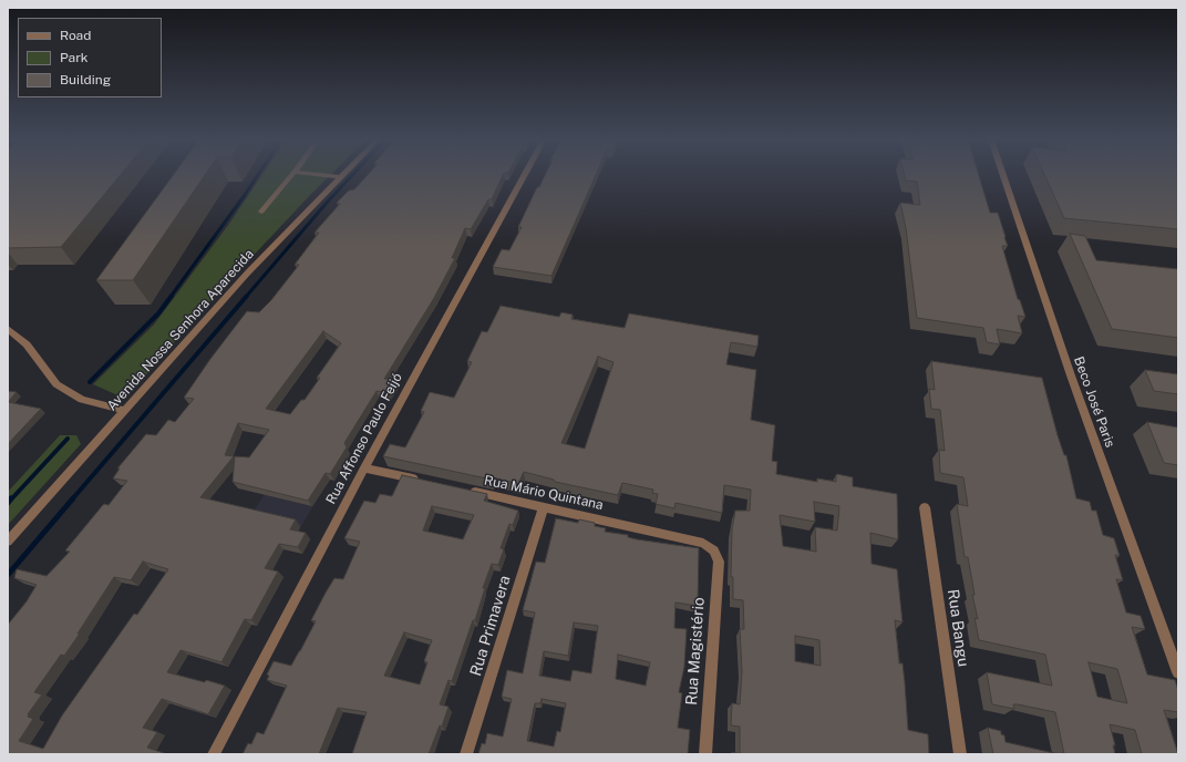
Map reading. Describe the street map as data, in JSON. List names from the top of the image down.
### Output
{
  "streets": {
    "street": [
      "Avenida Nossa Senhora Aparecida",
      "Beco José Paris",
      "Rua Affonso Paulo Feijó",
      "Rua Mário Quintana",
      "Rua Primavera",
      "Rua Bangu",
      "Rua Magistério"
    ]
  },
  "crossings": [
    ["Rua Mário Quintana", "Rua Primavera"],
    ["Rua Mário Quintana", "Rua Magistério"]
  ],
  "legend": ["Road", "Park", "Building"]
}
